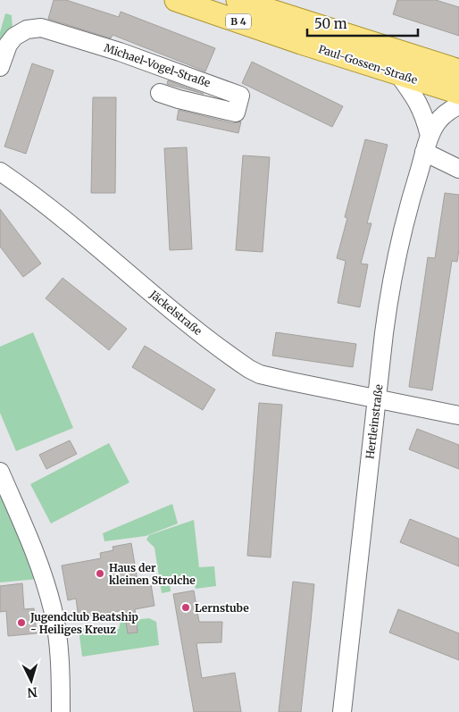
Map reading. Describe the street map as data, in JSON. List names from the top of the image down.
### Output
{
  "streets": {
    "main road": ["B 4", "Paul-Gossen-Straße"],
    "street": ["Michael-Vogel-Straße", "Jäckelstraße", "Hertleinstraße"]
  },
  "crossings": [
    ["Jäckelstraße", "Hertleinstraße"]
  ],
  "places": ["Haus der kleinen Strolche", "Lernstube", "Jugendclub Beatship - Heiliges Kreuz"],
  "scale_bar": "50 m",
  "north": "bottom"
}
